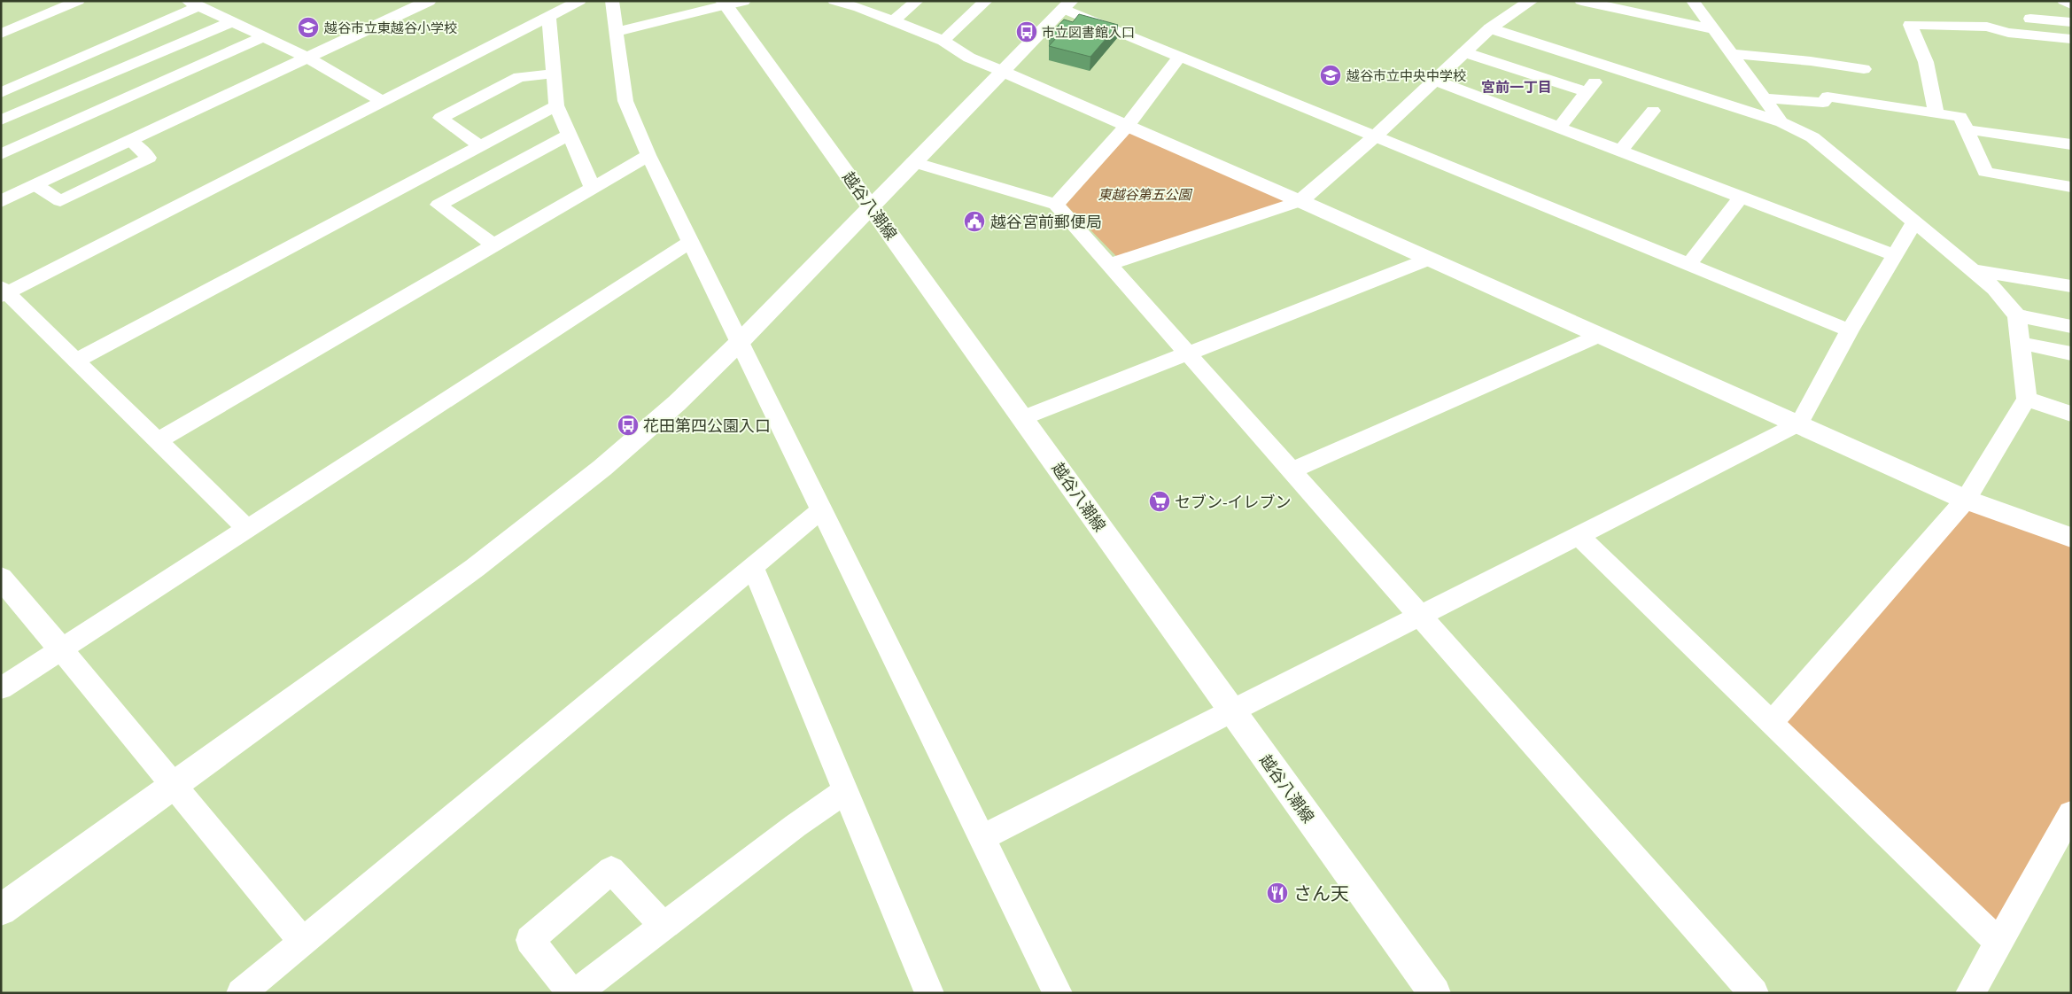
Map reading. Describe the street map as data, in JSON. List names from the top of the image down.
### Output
{
  "streets": {
    "street": ["越谷八潮線"]
  },
  "districts": ["宮前一丁目"],
  "parks": ["東越谷第五公園"],
  "places": {
    "school or university": ["越谷市立東越谷小学校", "越谷市立中央中学校"],
    "bus stop": ["市立図書館入口", "花田第四公園入口"],
    "public building": ["越谷宮前郵便局"],
    "supermarket": ["セブン-イレブン"],
    "restaurant": ["さん天"]
  }
}
